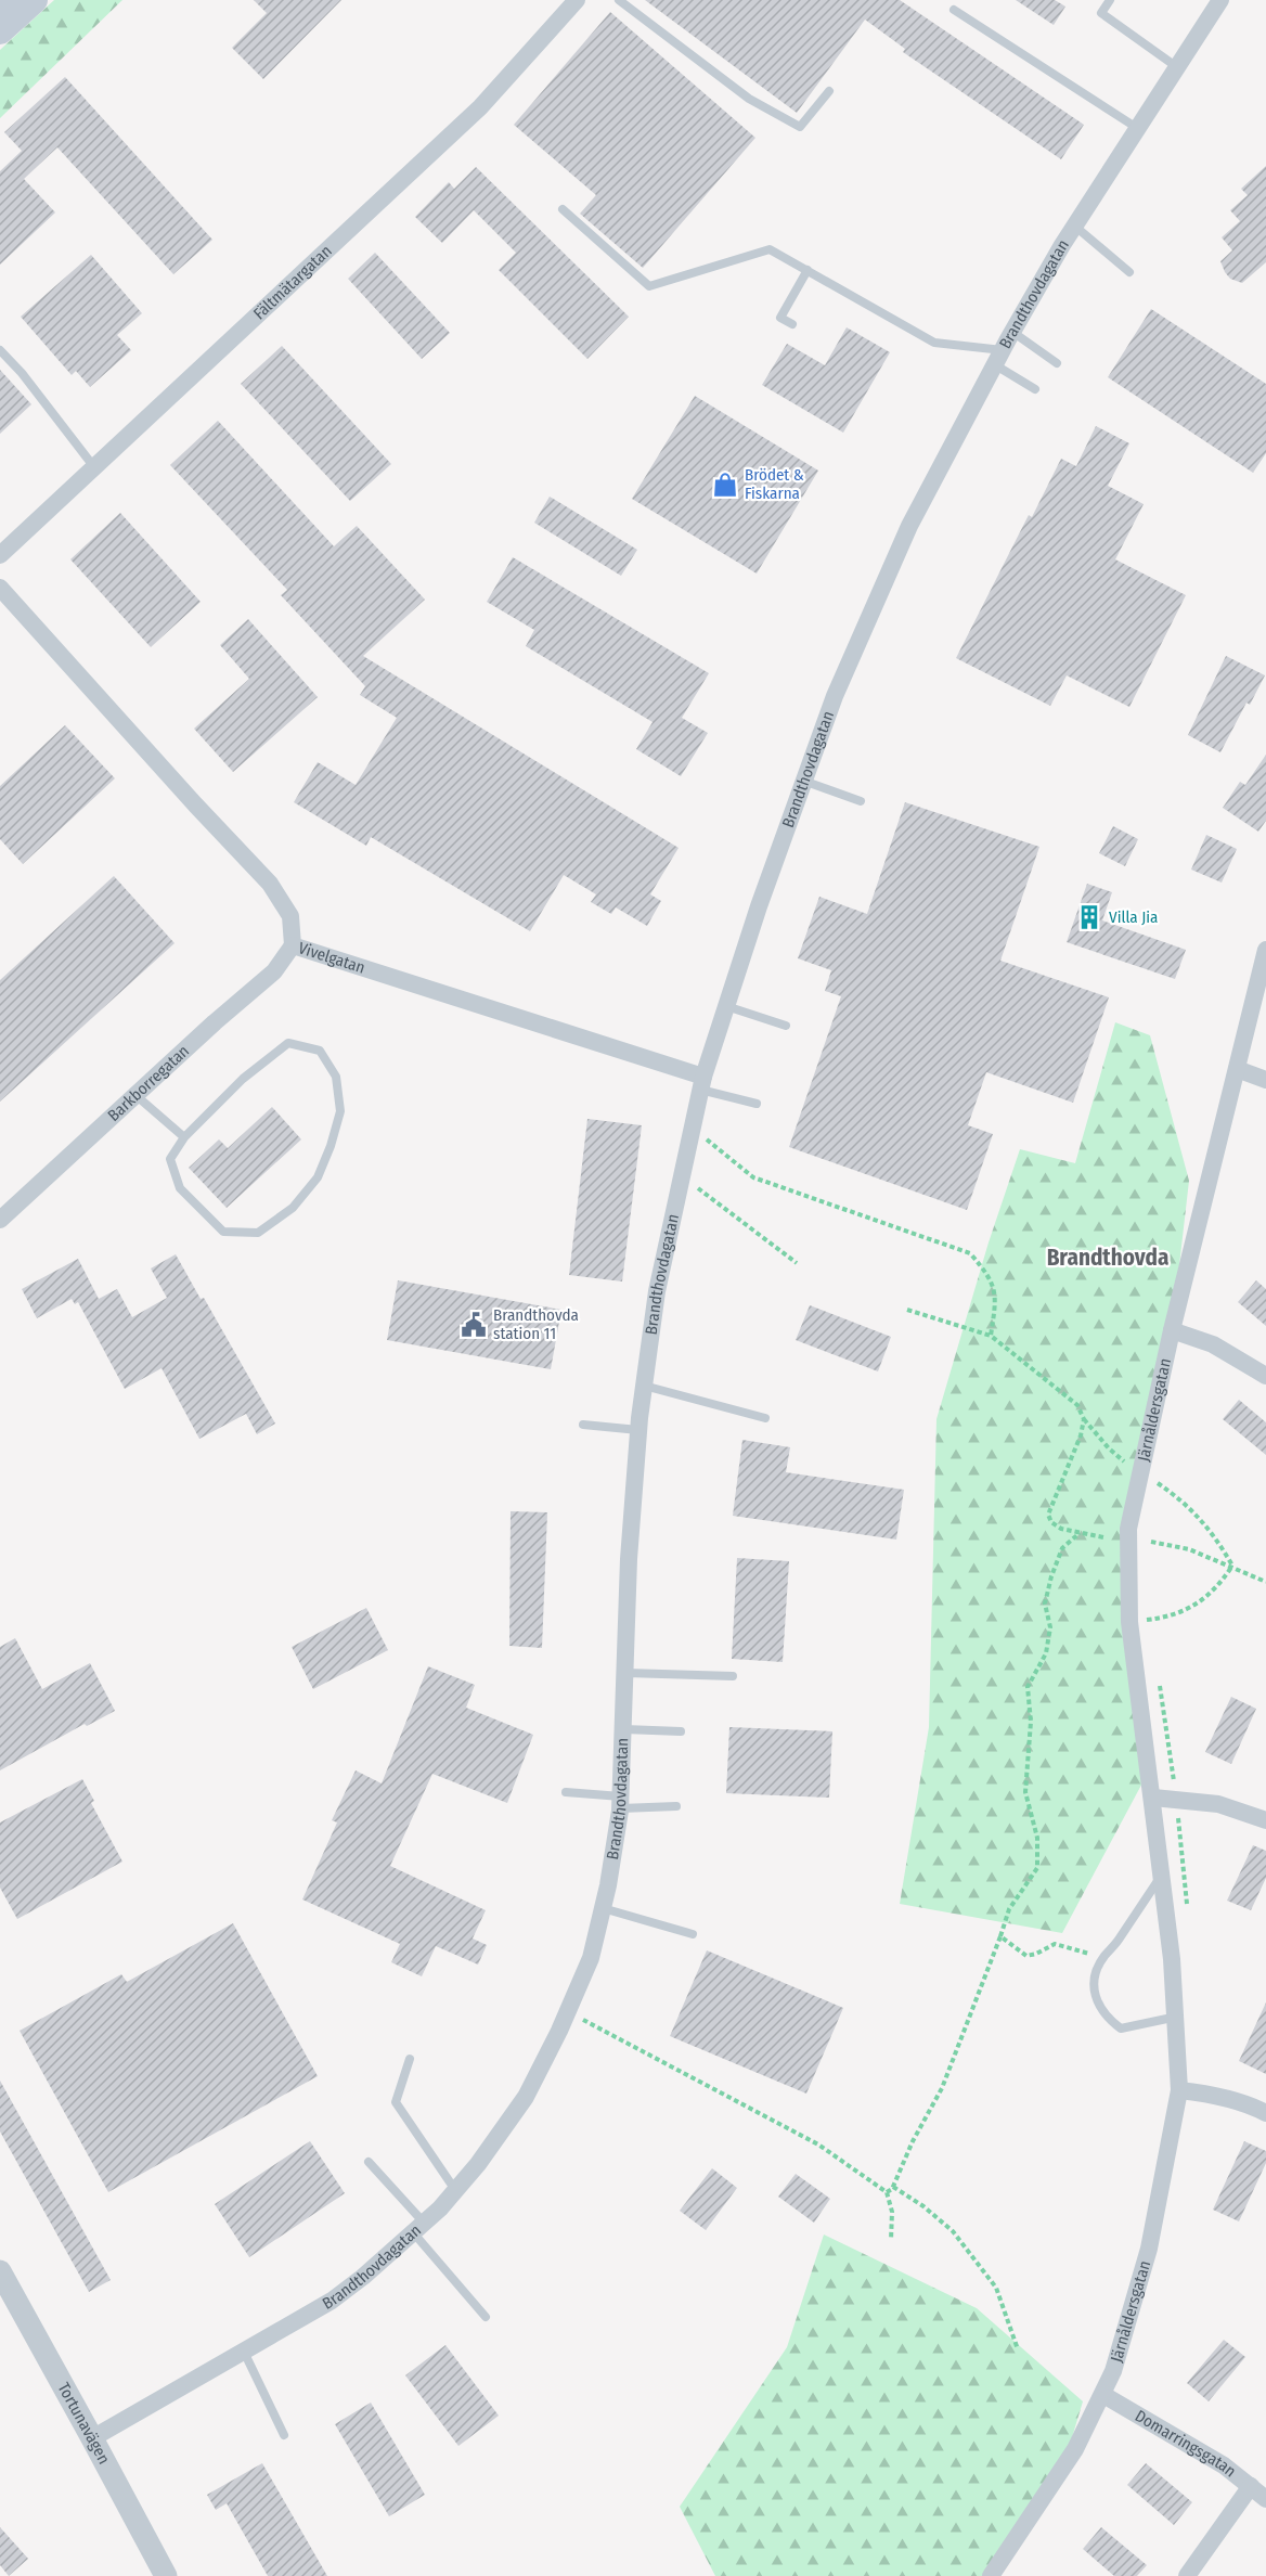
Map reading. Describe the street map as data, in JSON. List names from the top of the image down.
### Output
{
  "streets": {
    "street": [
      "Fältmätargatan",
      "Brandthovdagatan",
      "Vivelgatan",
      "Barkborregatan",
      "Järnåldersgatan",
      "Tortunavägen",
      "Domarringsgatan"
    ]
  },
  "crossings": [
    ["Brandthovdagatan", "Vivelgatan"],
    ["Brandthovdagatan", "Tortunavägen"],
    ["Vivelgatan", "Barkborregatan"],
    ["Järnåldersgatan", "Domarringsgatan"]
  ],
  "districts": ["Brandthovda"],
  "places": {
    "shop": ["Brödet & Fiskarna"],
    "building": ["Villa Jia"],
    "public building": ["Brandthovda station 11"]
  }
}
